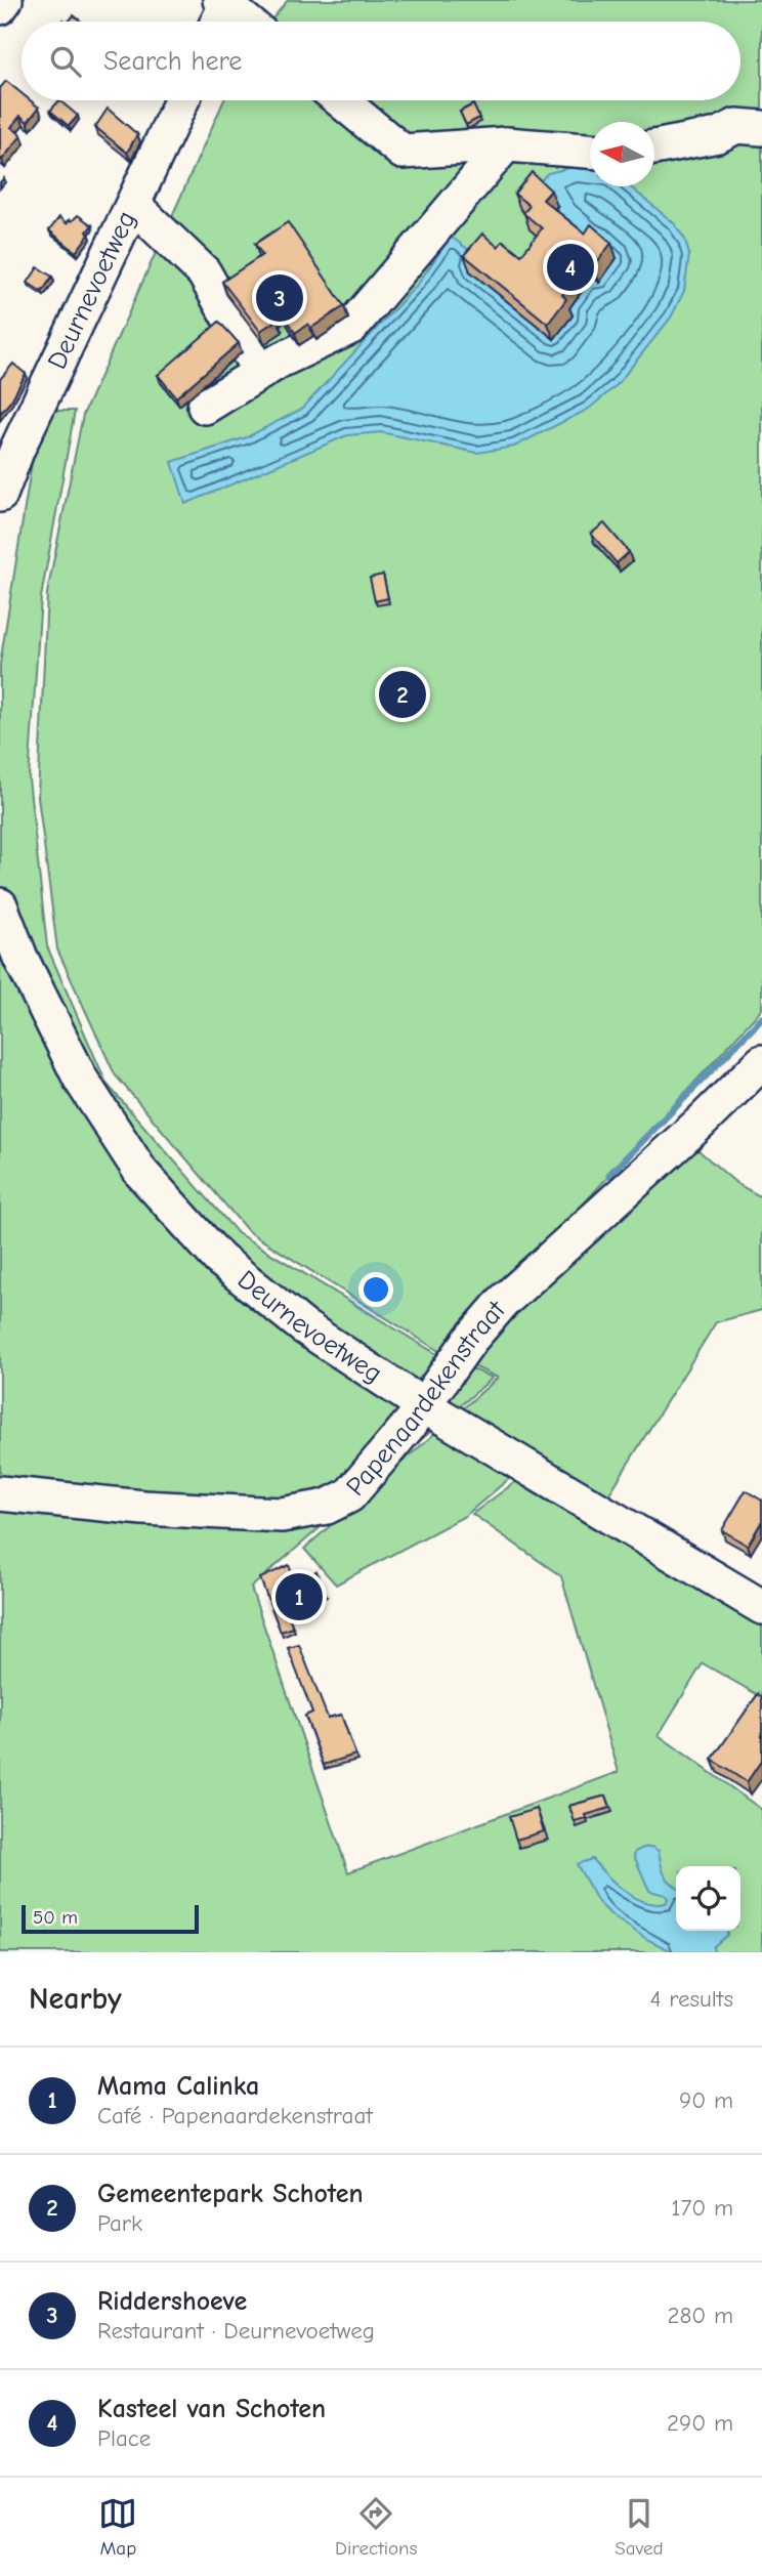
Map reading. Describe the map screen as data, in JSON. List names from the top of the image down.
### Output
{
  "streets": {
    "street": ["Deurnevoetweg", "Papenaardekenstraat"]
  },
  "crossings": [
    ["Deurnevoetweg", "Papenaardekenstraat"]
  ],
  "scale_bar": "50 m",
  "north": "left",
  "page": {
    "search": "Search here",
    "pins": [
      "4",
      "3",
      "2",
      "1"
    ],
    "scale": "50 m",
    "heading": ["Nearby", "4 results"],
    "list": [
      {
        "mark": "1",
        "name": "Mama Calinka",
        "note": "Café · Papenaardekenstraat",
        "value": "90 m"
      },
      {
        "mark": "2",
        "name": "Gemeentepark Schoten",
        "note": "Park",
        "value": "170 m"
      },
      {
        "mark": "3",
        "name": "Riddershoeve",
        "note": "Restaurant · Deurnevoetweg",
        "value": "280 m"
      },
      {
        "mark": "4",
        "name": "Kasteel van Schoten",
        "note": "Place",
        "value": "290 m"
      }
    ],
    "nav": ["Map", "Directions", "Saved"]
  }
}
